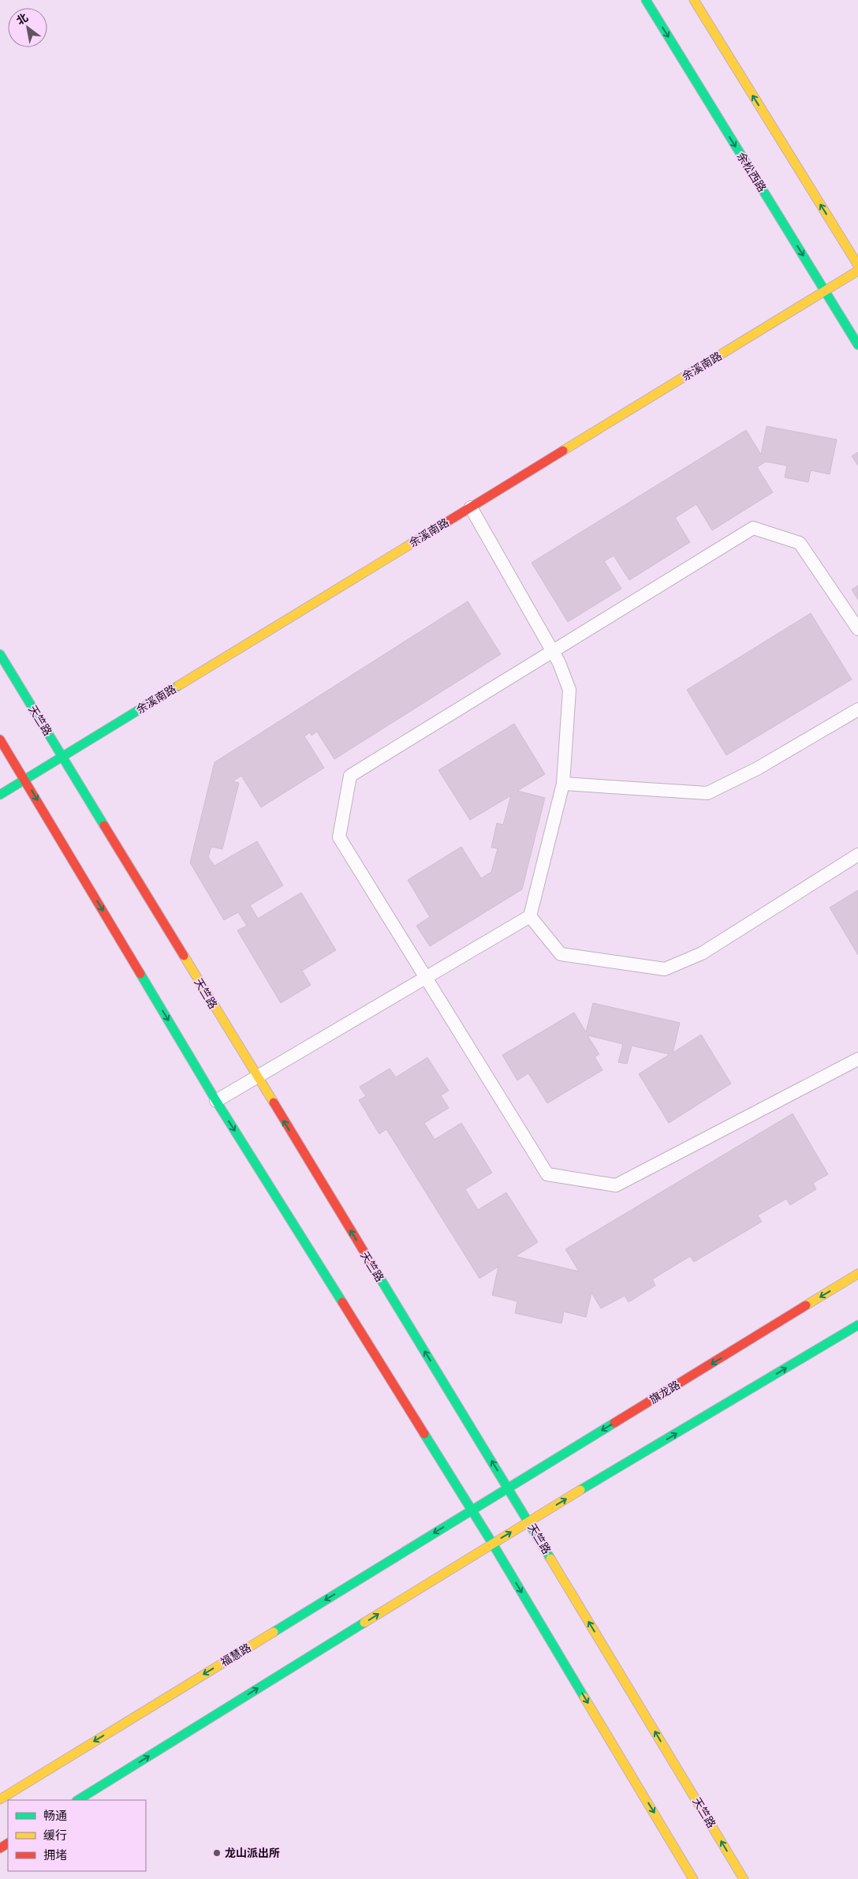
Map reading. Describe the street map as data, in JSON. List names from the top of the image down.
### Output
{
  "streets": {
    "main road": [
      "余松西路",
      "余溪南路",
      "天竺路",
      "旗龙路",
      "福慧路"
    ]
  },
  "crossings": [
    ["余松西路", "余溪南路"],
    ["余溪南路", "天竺路"],
    ["天竺路", "旗龙路"],
    ["旗龙路", "福慧路"]
  ],
  "places": ["龙山派出所"],
  "legend": ["畅通", "缓行", "拥堵"],
  "north": "top left"
}
